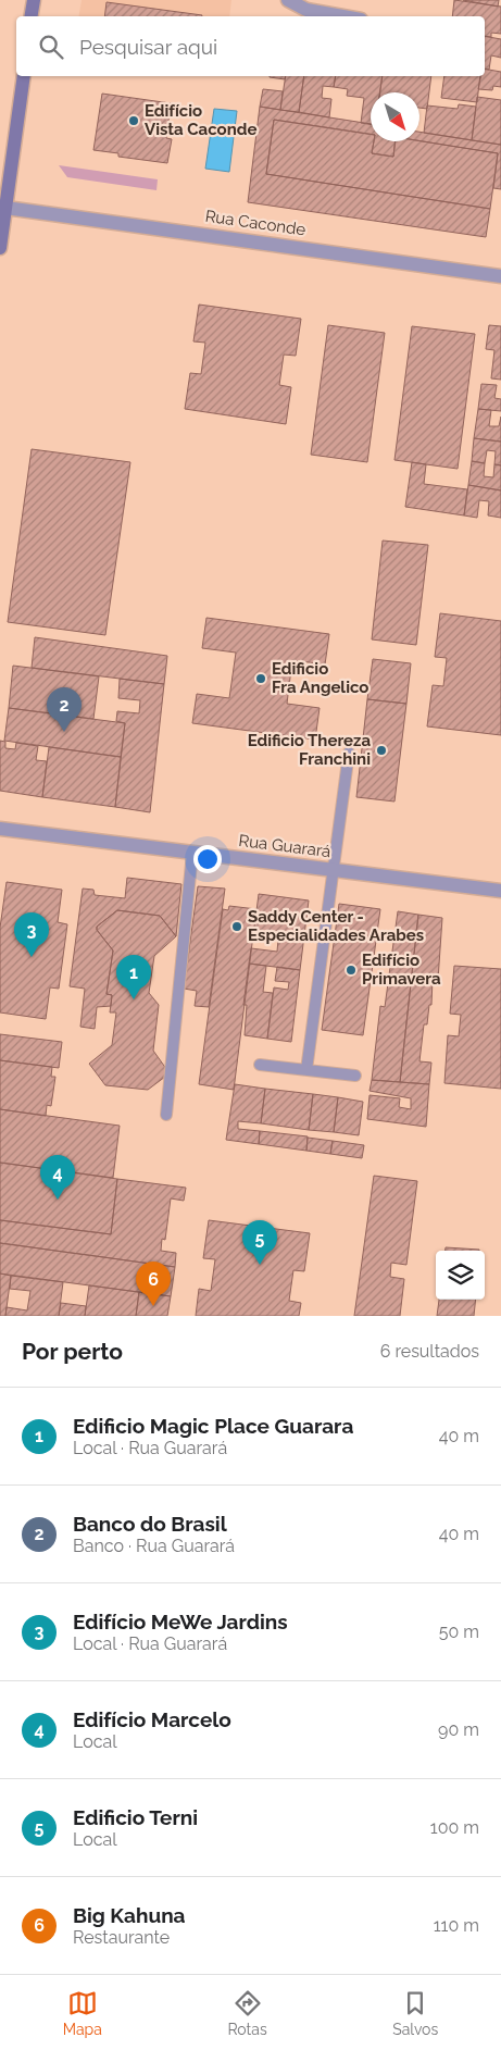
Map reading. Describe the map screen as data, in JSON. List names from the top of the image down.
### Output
{
  "streets": {
    "street": ["Rua Caconde", "Rua Guarará"]
  },
  "places": [
    "Edifício Vista Caconde",
    "Edificio Fra Angelico",
    "Edificio Thereza Franchini",
    "Saddy Center - Especialidades Arabes",
    "Edifício Primavera"
  ],
  "north": "bottom right",
  "page": {
    "search": "Pesquisar aqui",
    "pins": [
      "2",
      "3",
      "1",
      "4",
      "5",
      "6"
    ],
    "heading": ["Por perto", "6 resultados"],
    "list": [
      {
        "mark": "1",
        "name": "Edificio Magic Place Guarara",
        "note": "Local · Rua Guarará",
        "value": "40 m"
      },
      {
        "mark": "2",
        "name": "Banco do Brasil",
        "note": "Banco · Rua Guarará",
        "value": "40 m"
      },
      {
        "mark": "3",
        "name": "Edifício MeWe Jardins",
        "note": "Local · Rua Guarará",
        "value": "50 m"
      },
      {
        "mark": "4",
        "name": "Edifício Marcelo",
        "note": "Local",
        "value": "90 m"
      },
      {
        "mark": "5",
        "name": "Edificio Terni",
        "note": "Local",
        "value": "100 m"
      },
      {
        "mark": "6",
        "name": "Big Kahuna",
        "note": "Restaurante",
        "value": "110 m"
      }
    ],
    "nav": ["Mapa", "Rotas", "Salvos"]
  }
}
